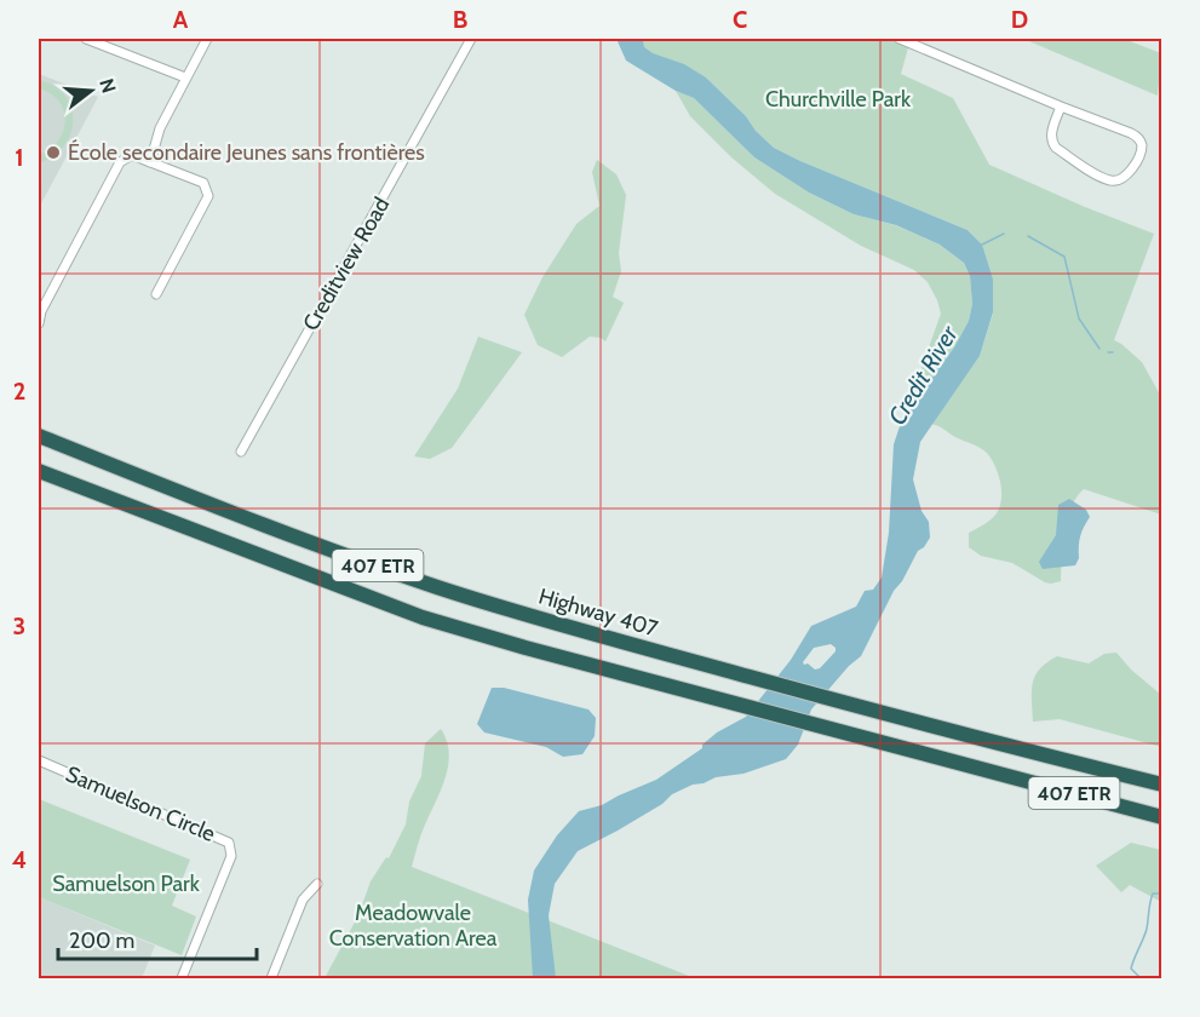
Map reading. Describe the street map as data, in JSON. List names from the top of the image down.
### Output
{
  "streets": {
    "highway": ["407 ETR", "Highway 407"],
    "street": ["Creditview Road", "Samuelson Circle"]
  },
  "water": ["Credit River"],
  "parks": ["Churchville Park", "Samuelson Park", "Meadowvale Conservation Area"],
  "places": ["École secondaire Jeunes sans frontières"],
  "scale_bar": "200 m",
  "north": "right",
  "grid": {
    "columns": [
      "A",
      "B",
      "C",
      "D"
    ],
    "rows": [
      "1",
      "2",
      "3",
      "4"
    ]
  }
}
